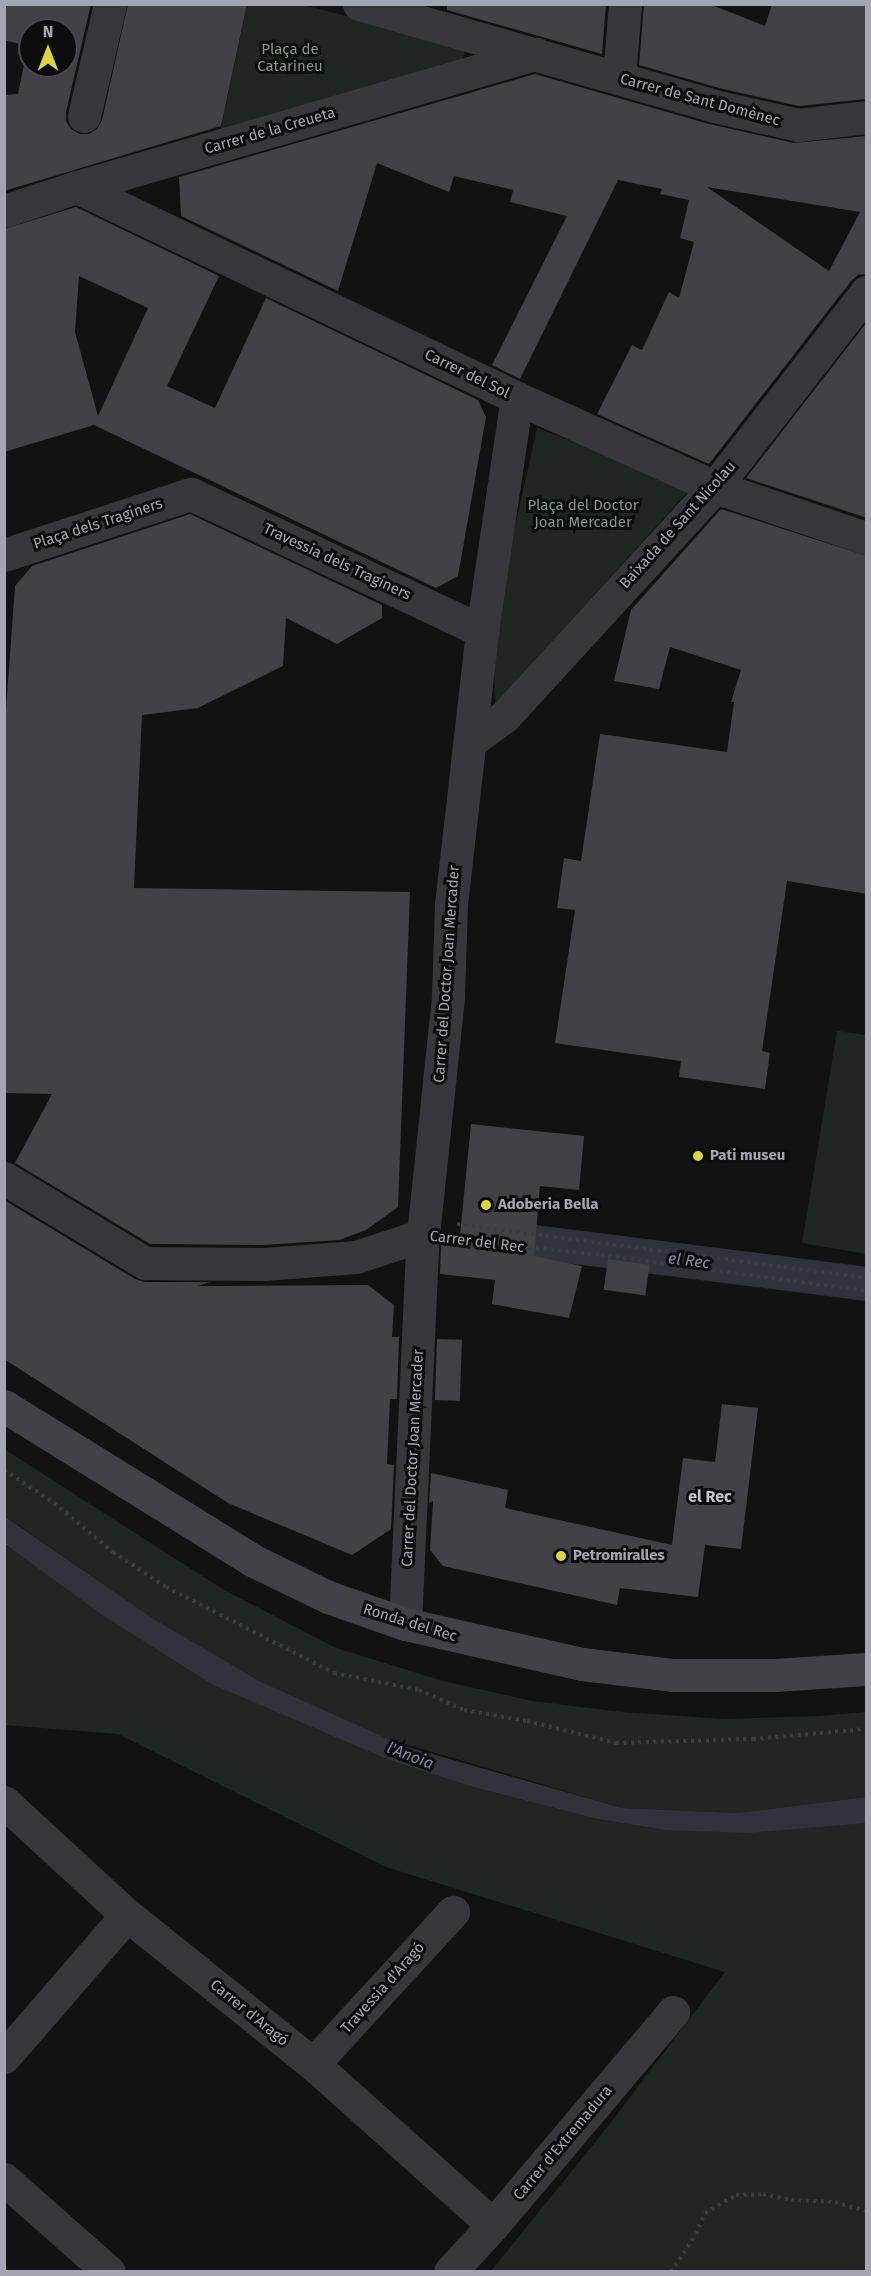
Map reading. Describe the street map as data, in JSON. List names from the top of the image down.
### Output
{
  "streets": {
    "street": [
      "Carrer de Sant Domènec",
      "Carrer de la Creueta",
      "Carrer del Sol",
      "Plaça dels Traginers",
      "Baixada de Sant Nicolau",
      "Travessia dels Traginers",
      "Carrer del Doctor Joan Mercader",
      "Carrer del Rec",
      "Ronda del Rec",
      "Travessia d'Aragó",
      "Carrer d'Aragó",
      "Carrer d'Extremadura"
    ]
  },
  "crossings": [
    ["Carrer de Sant Domènec", "Carrer de la Creueta"],
    ["Carrer de la Creueta", "Carrer del Sol"],
    ["Carrer del Sol", "Baixada de Sant Nicolau"],
    ["Carrer del Sol", "Carrer del Doctor Joan Mercader"],
    ["Plaça dels Traginers", "Travessia dels Traginers"],
    ["Baixada de Sant Nicolau", "Carrer del Doctor Joan Mercader"],
    ["Travessia dels Traginers", "Carrer del Doctor Joan Mercader"],
    ["Carrer del Doctor Joan Mercader", "Carrer del Rec"],
    ["Carrer del Doctor Joan Mercader", "Ronda del Rec"],
    ["Travessia d'Aragó", "Carrer d'Aragó"],
    ["Carrer d'Aragó", "Carrer d'Extremadura"]
  ],
  "districts": ["el Rec"],
  "water": ["el Rec", "l'Anoia"],
  "parks": ["Plaça de Catarineu", "Plaça del Doctor Joan Mercader"],
  "places": ["Pati museu", "Adoberia Bella", "Petromiralles"],
  "north": "top"
}
